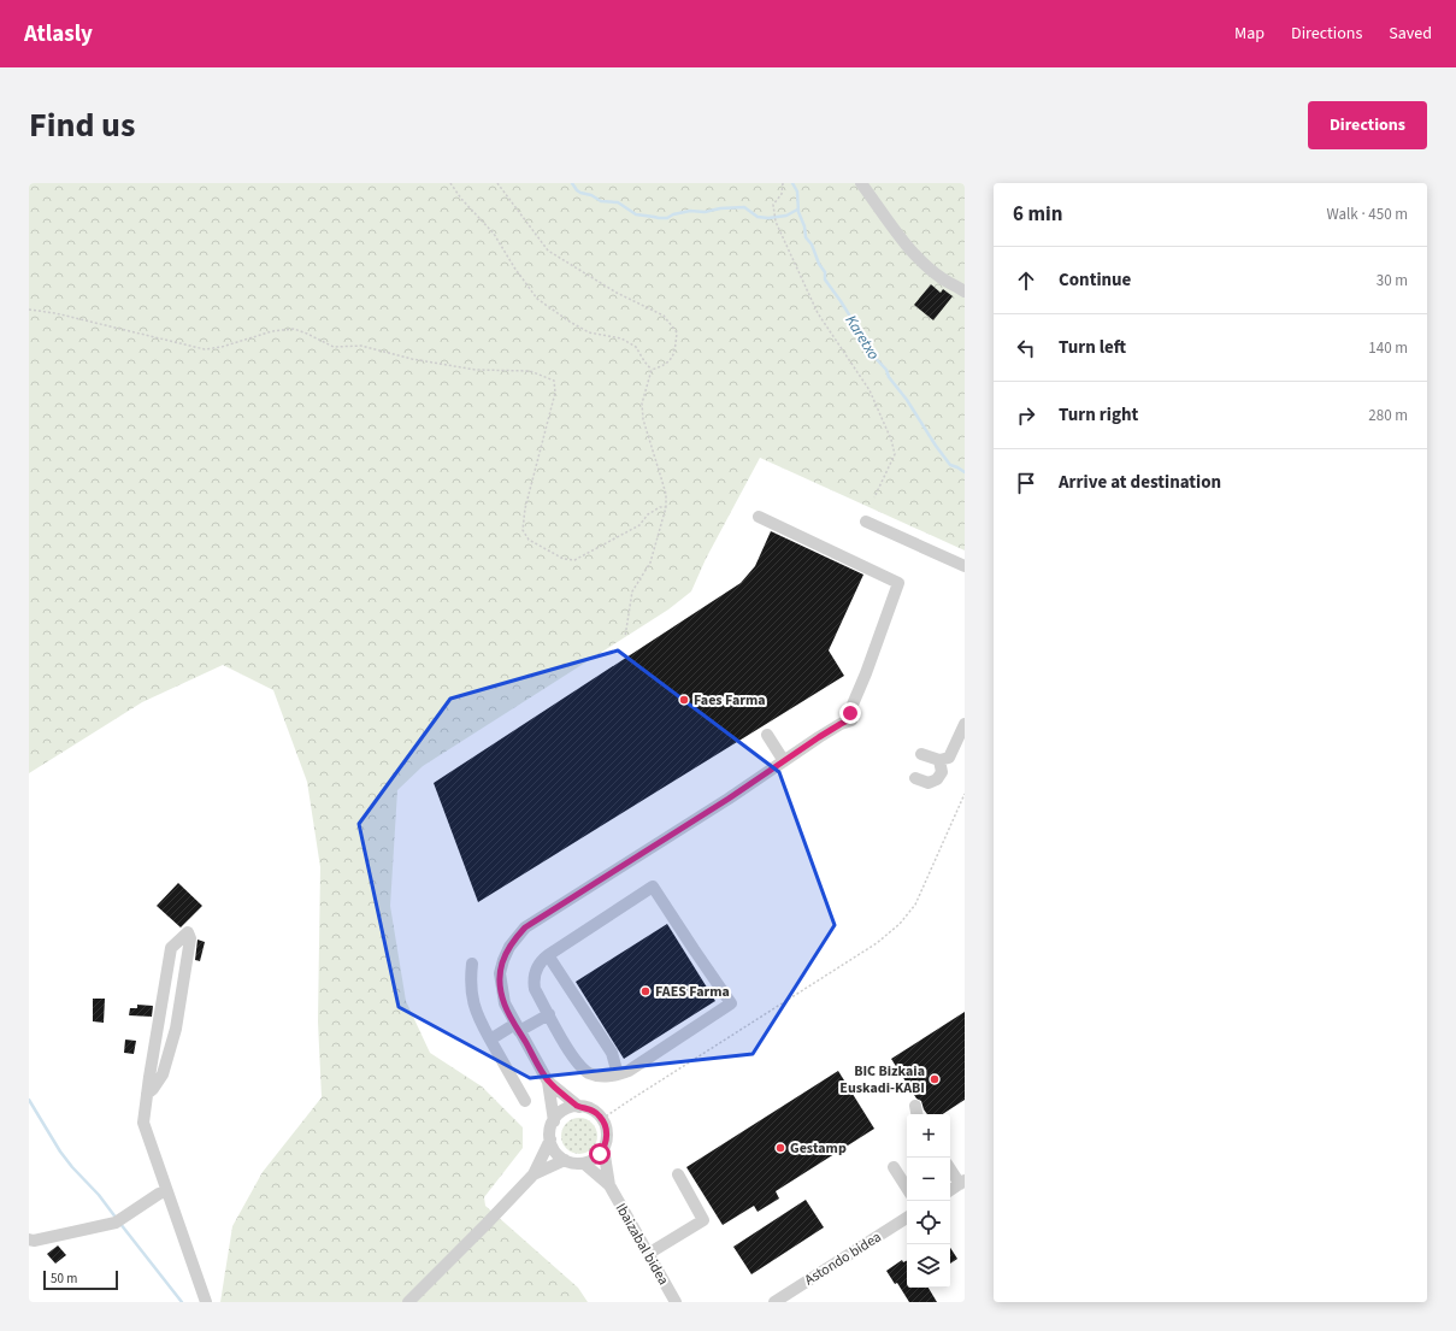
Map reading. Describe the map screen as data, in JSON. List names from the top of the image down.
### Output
{
  "streets": {
    "street": ["Ibaizabal bidea", "Astondo bidea"]
  },
  "water": ["Karetxo"],
  "places": [
    "Faes Farma",
    "FAES Farma",
    "BIC Bizkaia Euskadi-KABI",
    "Gestamp"
  ],
  "scale_bar": "50 m",
  "page": {
    "header": "Atlasly",
    "nav": ["Map", "Directions", "Saved"],
    "title": "Find us",
    "buttons": "Directions",
    "heading": ["6 min", "Walk · 450 m"],
    "list": [
      ["Continue", "30 m"],
      ["Turn left", "140 m"],
      ["Turn right", "280 m"],
      "Arrive at destination"
    ],
    "map_buttons": ["+", "−"],
    "scale": "50 m"
  }
}
